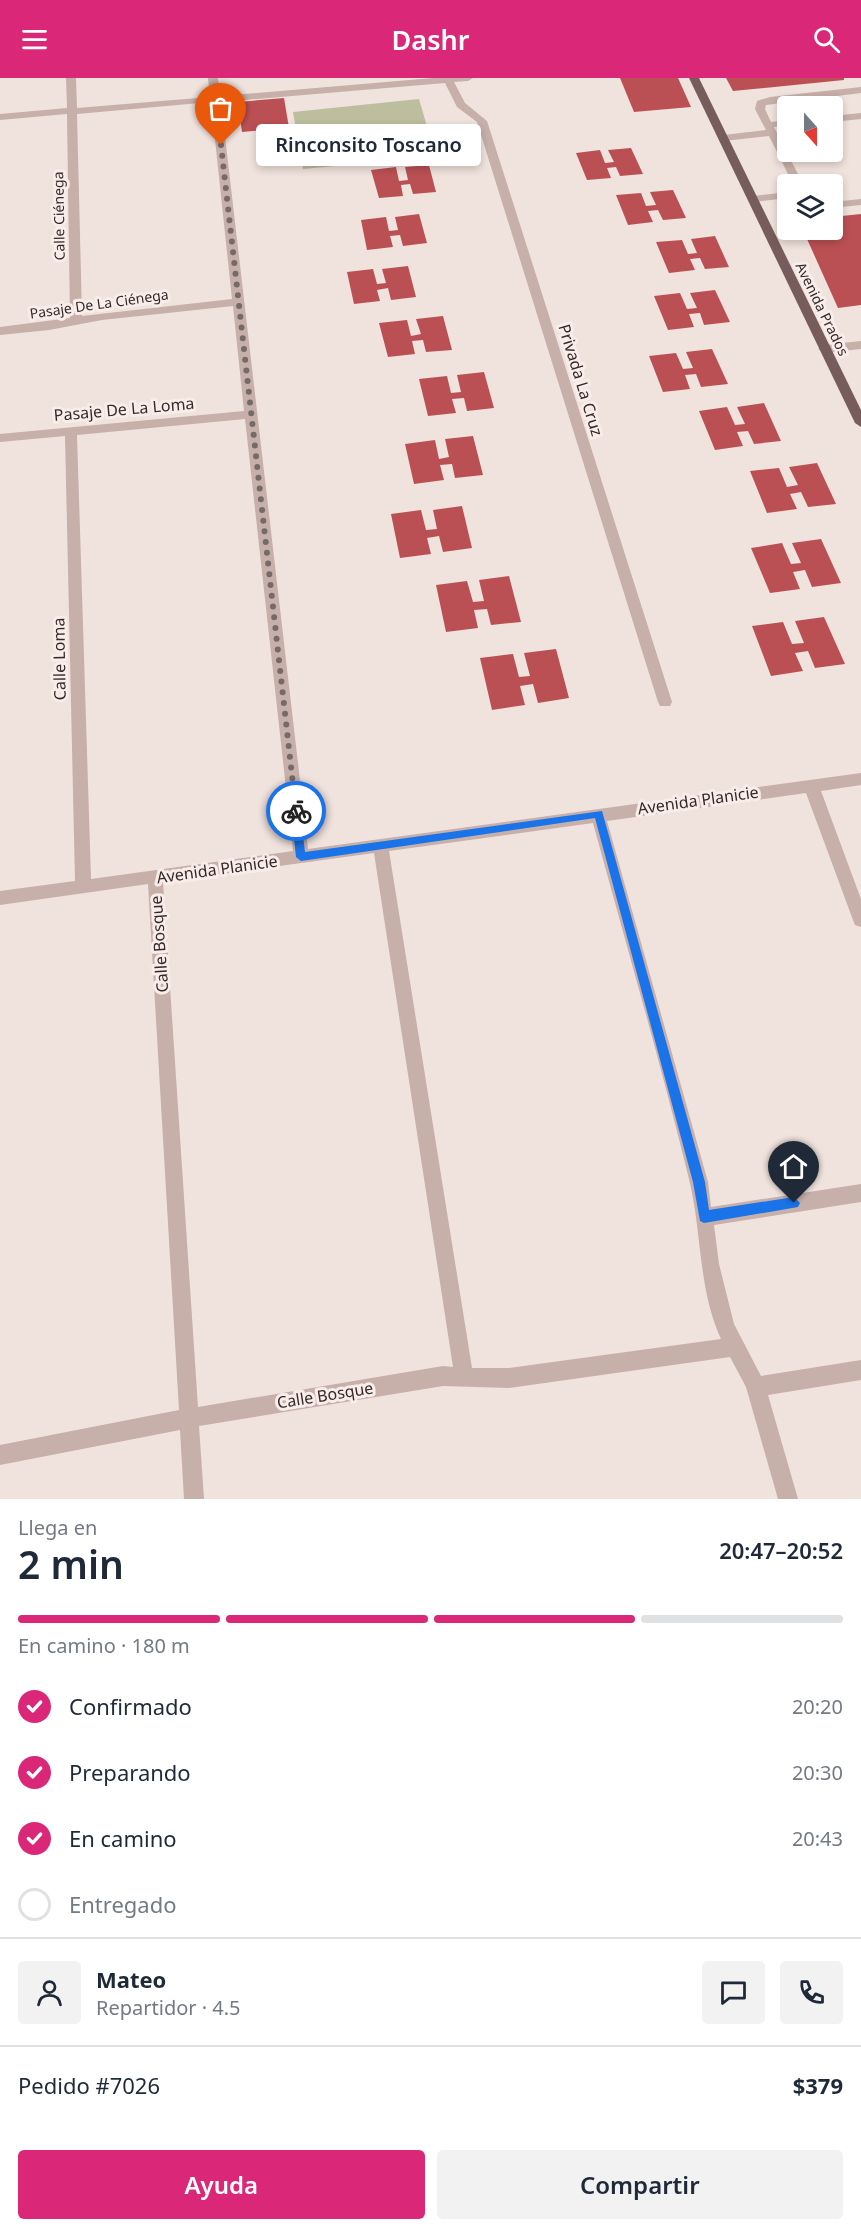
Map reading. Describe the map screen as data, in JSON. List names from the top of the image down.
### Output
{
  "streets": {
    "main road": ["Avenida Prados"],
    "street": [
      "Calle Ciénega",
      "Pasaje De La Ciénega",
      "Privada La Cruz",
      "Pasaje De La Loma",
      "Calle Loma",
      "Avenida Planicie",
      "Calle Bosque"
    ]
  },
  "crossings": [
    ["Calle Ciénega", "Pasaje De La Ciénega"],
    ["Pasaje De La Loma", "Calle Loma"],
    ["Calle Loma", "Avenida Planicie"],
    ["Avenida Planicie", "Calle Bosque"]
  ],
  "places": ["Rinconsito Toscano"],
  "north": "bottom",
  "page": {
    "header": "Dashr",
    "bubble": "Rinconsito Toscano",
    "heading": ["2 min", "Llega en", "20:47–20:52"],
    "panel": [
      "Mateo",
      "Repartidor · 4.5",
      "Pedido #7026",
      "$379"
    ],
    "bar": "En camino · 180 m",
    "list": [
      ["Confirmado", "20:20"],
      ["Preparando", "20:30"],
      ["En camino", "20:43"],
      "Entregado"
    ],
    "buttons": ["Ayuda", "Compartir"]
  }
}
